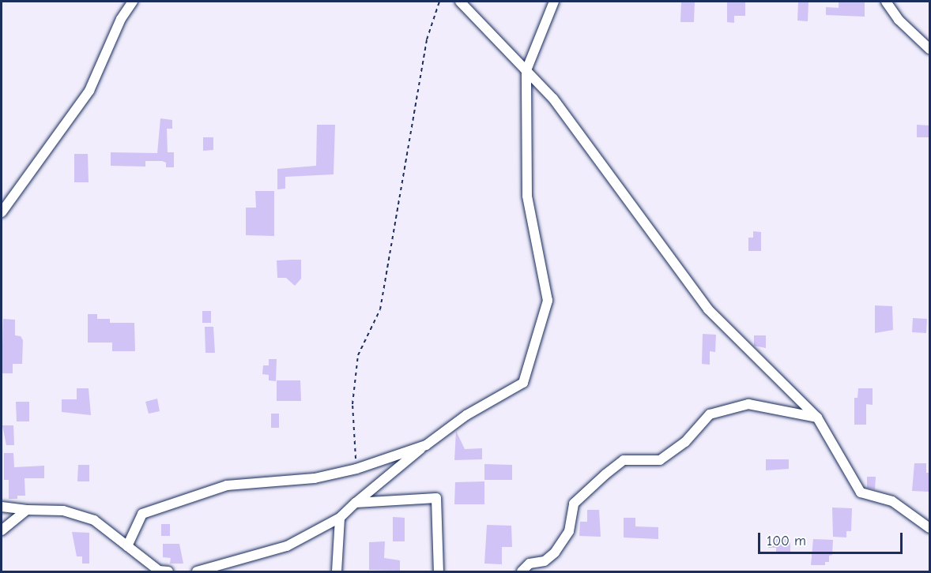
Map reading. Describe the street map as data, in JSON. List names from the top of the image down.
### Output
{
  "scale_bar": "100 m"
}
